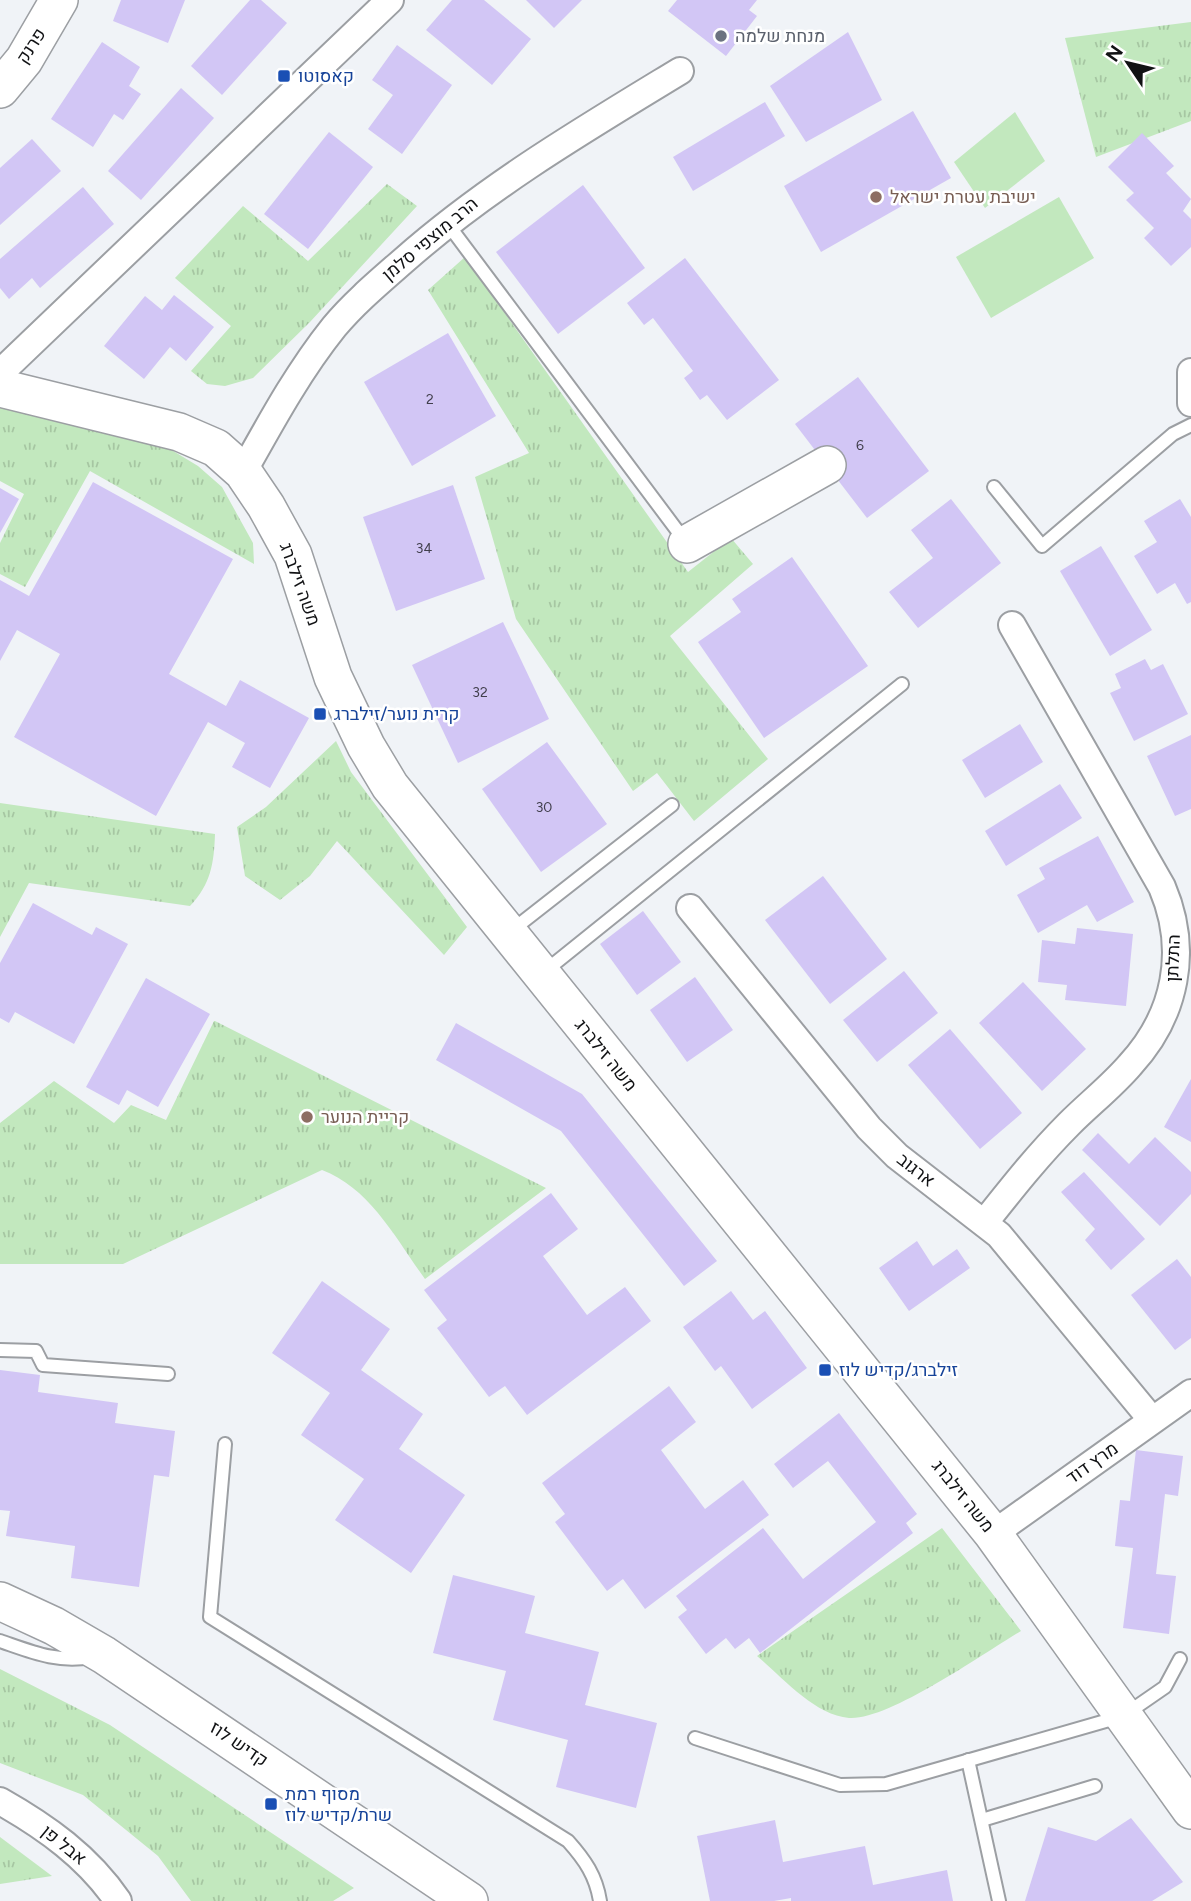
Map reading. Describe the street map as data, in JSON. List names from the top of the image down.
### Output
{
  "streets": {
    "street": [
      "פרנק",
      "הרב מוצפי סלמן",
      "משה זילברג",
      "התלתן",
      "ארגוב",
      "מרץ דוד",
      "קדיש לוז",
      "אבל פן"
    ]
  },
  "crossings": [
    ["הרב מוצפי סלמן", "משה זילברג"],
    ["משה זילברג", "מרץ דוד"],
    ["התלתן", "ארגוב"],
    ["ארגוב", "מרץ דוד"]
  ],
  "places": {
    "other": ["מנחת שלמה", "ישיבת עטרת ישראל", "קריית הנוער"],
    "transit": [
      "קאסוטו",
      "קרית נוער/זילברג",
      "זילברג/קדיש לוז",
      "מסוף רמת שרת/קדיש לוז"
    ]
  },
  "house_numbers": [
    "2",
    "6",
    "34",
    "32",
    "30"
  ],
  "north": "top left"
}
